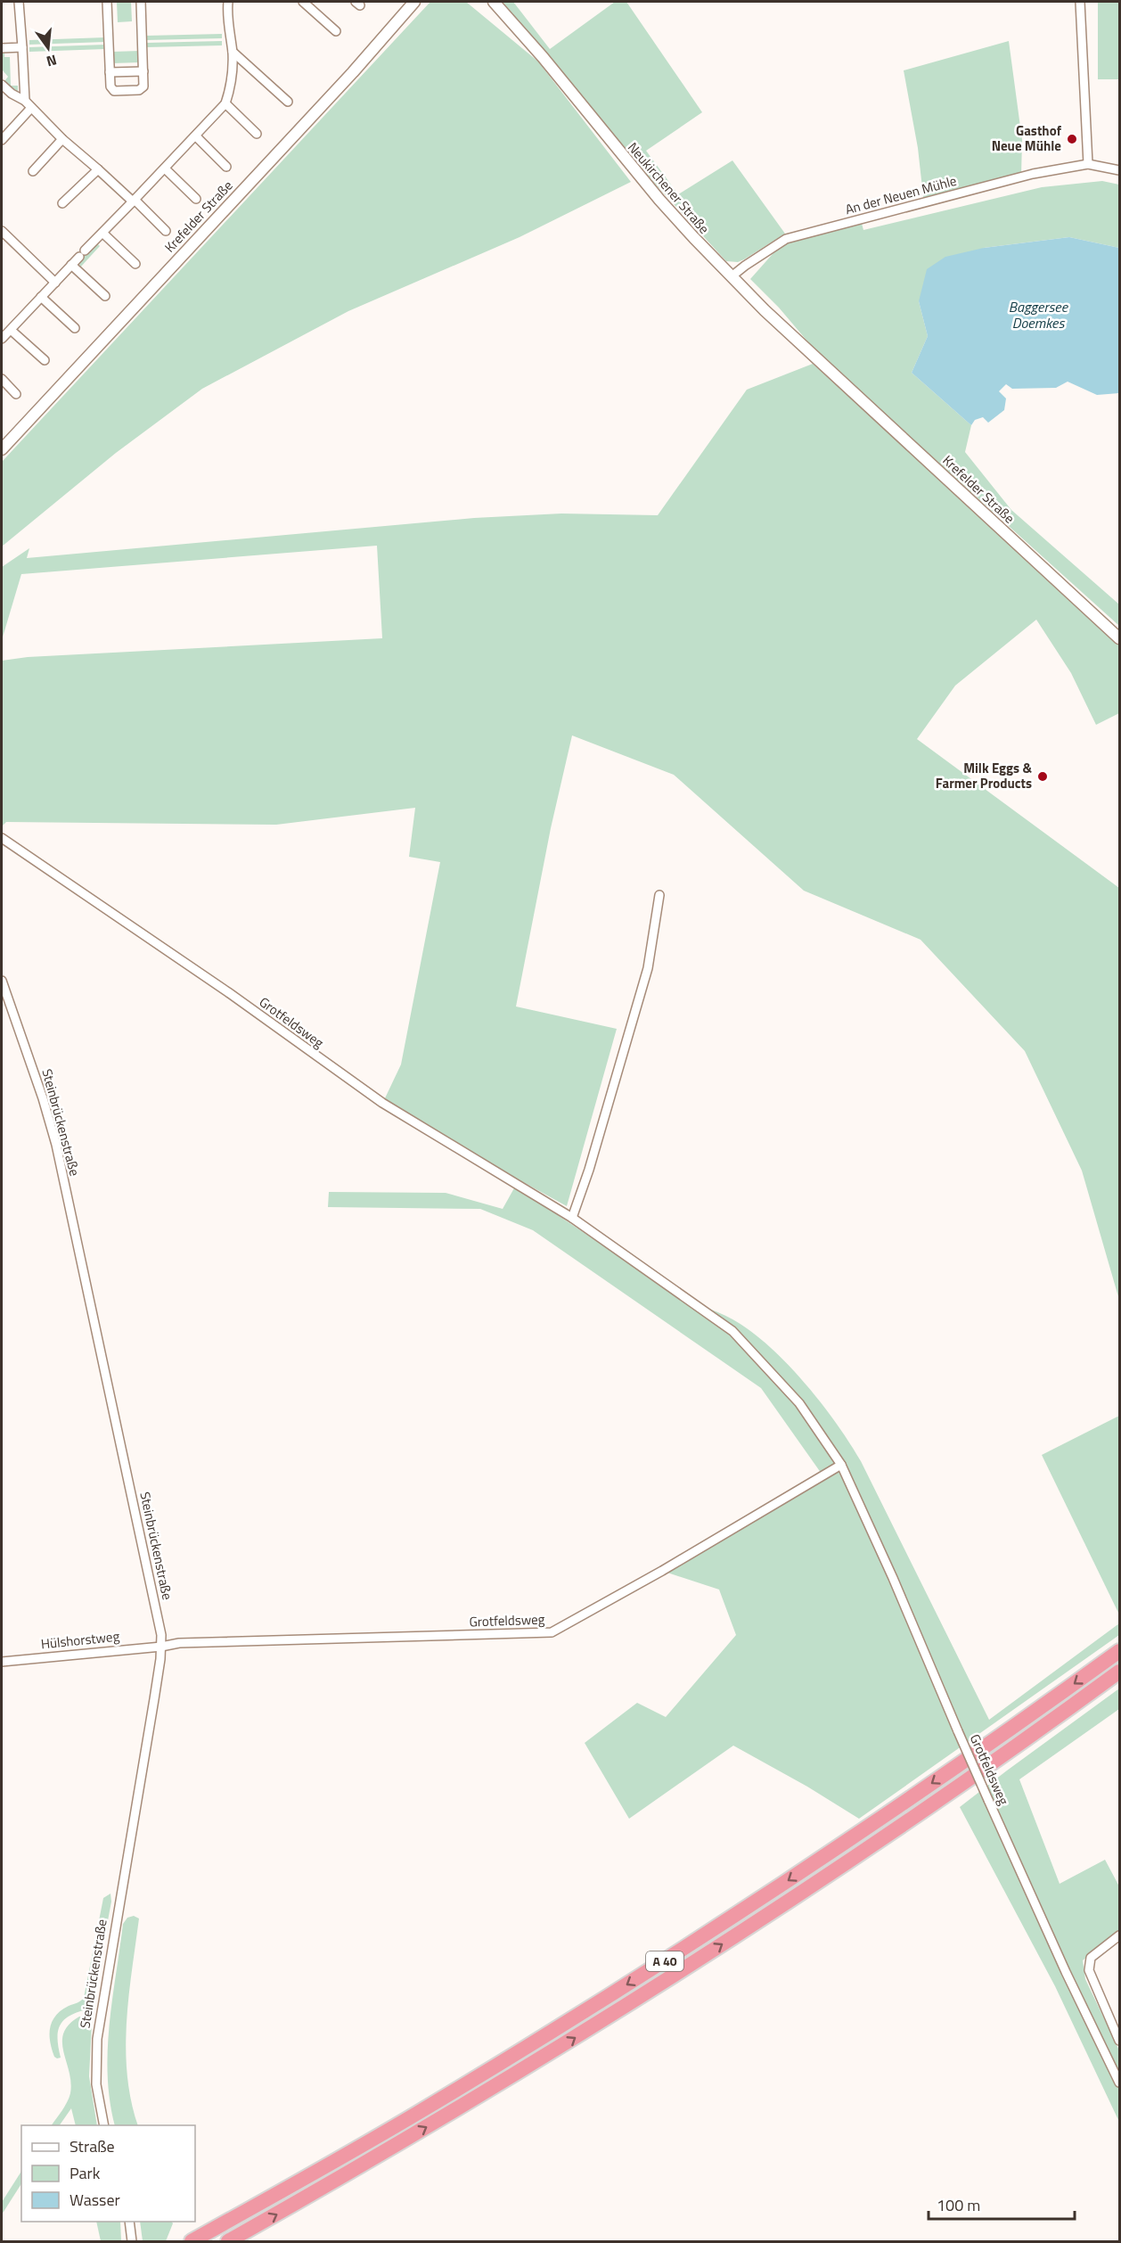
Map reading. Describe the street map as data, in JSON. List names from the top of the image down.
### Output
{
  "streets": {
    "highway": ["A 40"],
    "main road": ["Neukirchener Straße", "Krefelder Straße"],
    "street": [
      "An der Neuen Mühle",
      "Grotfeldsweg",
      "Steinbrückenstraße",
      "Hülshorstweg"
    ]
  },
  "crossings": [
    ["Neukirchener Straße", "An der Neuen Mühle"],
    ["Neukirchener Straße", "Krefelder Straße"],
    ["Grotfeldsweg", "Steinbrückenstraße"],
    ["Grotfeldsweg", "Hülshorstweg"],
    ["Steinbrückenstraße", "Hülshorstweg"]
  ],
  "water": ["Baggersee Doemkes"],
  "places": ["Gasthof Neue Mühle", "Milk Eggs & Farmer Products"],
  "legend": ["Straße", "Park", "Wasser"],
  "scale_bar": "100 m",
  "north": "bottom"
}
